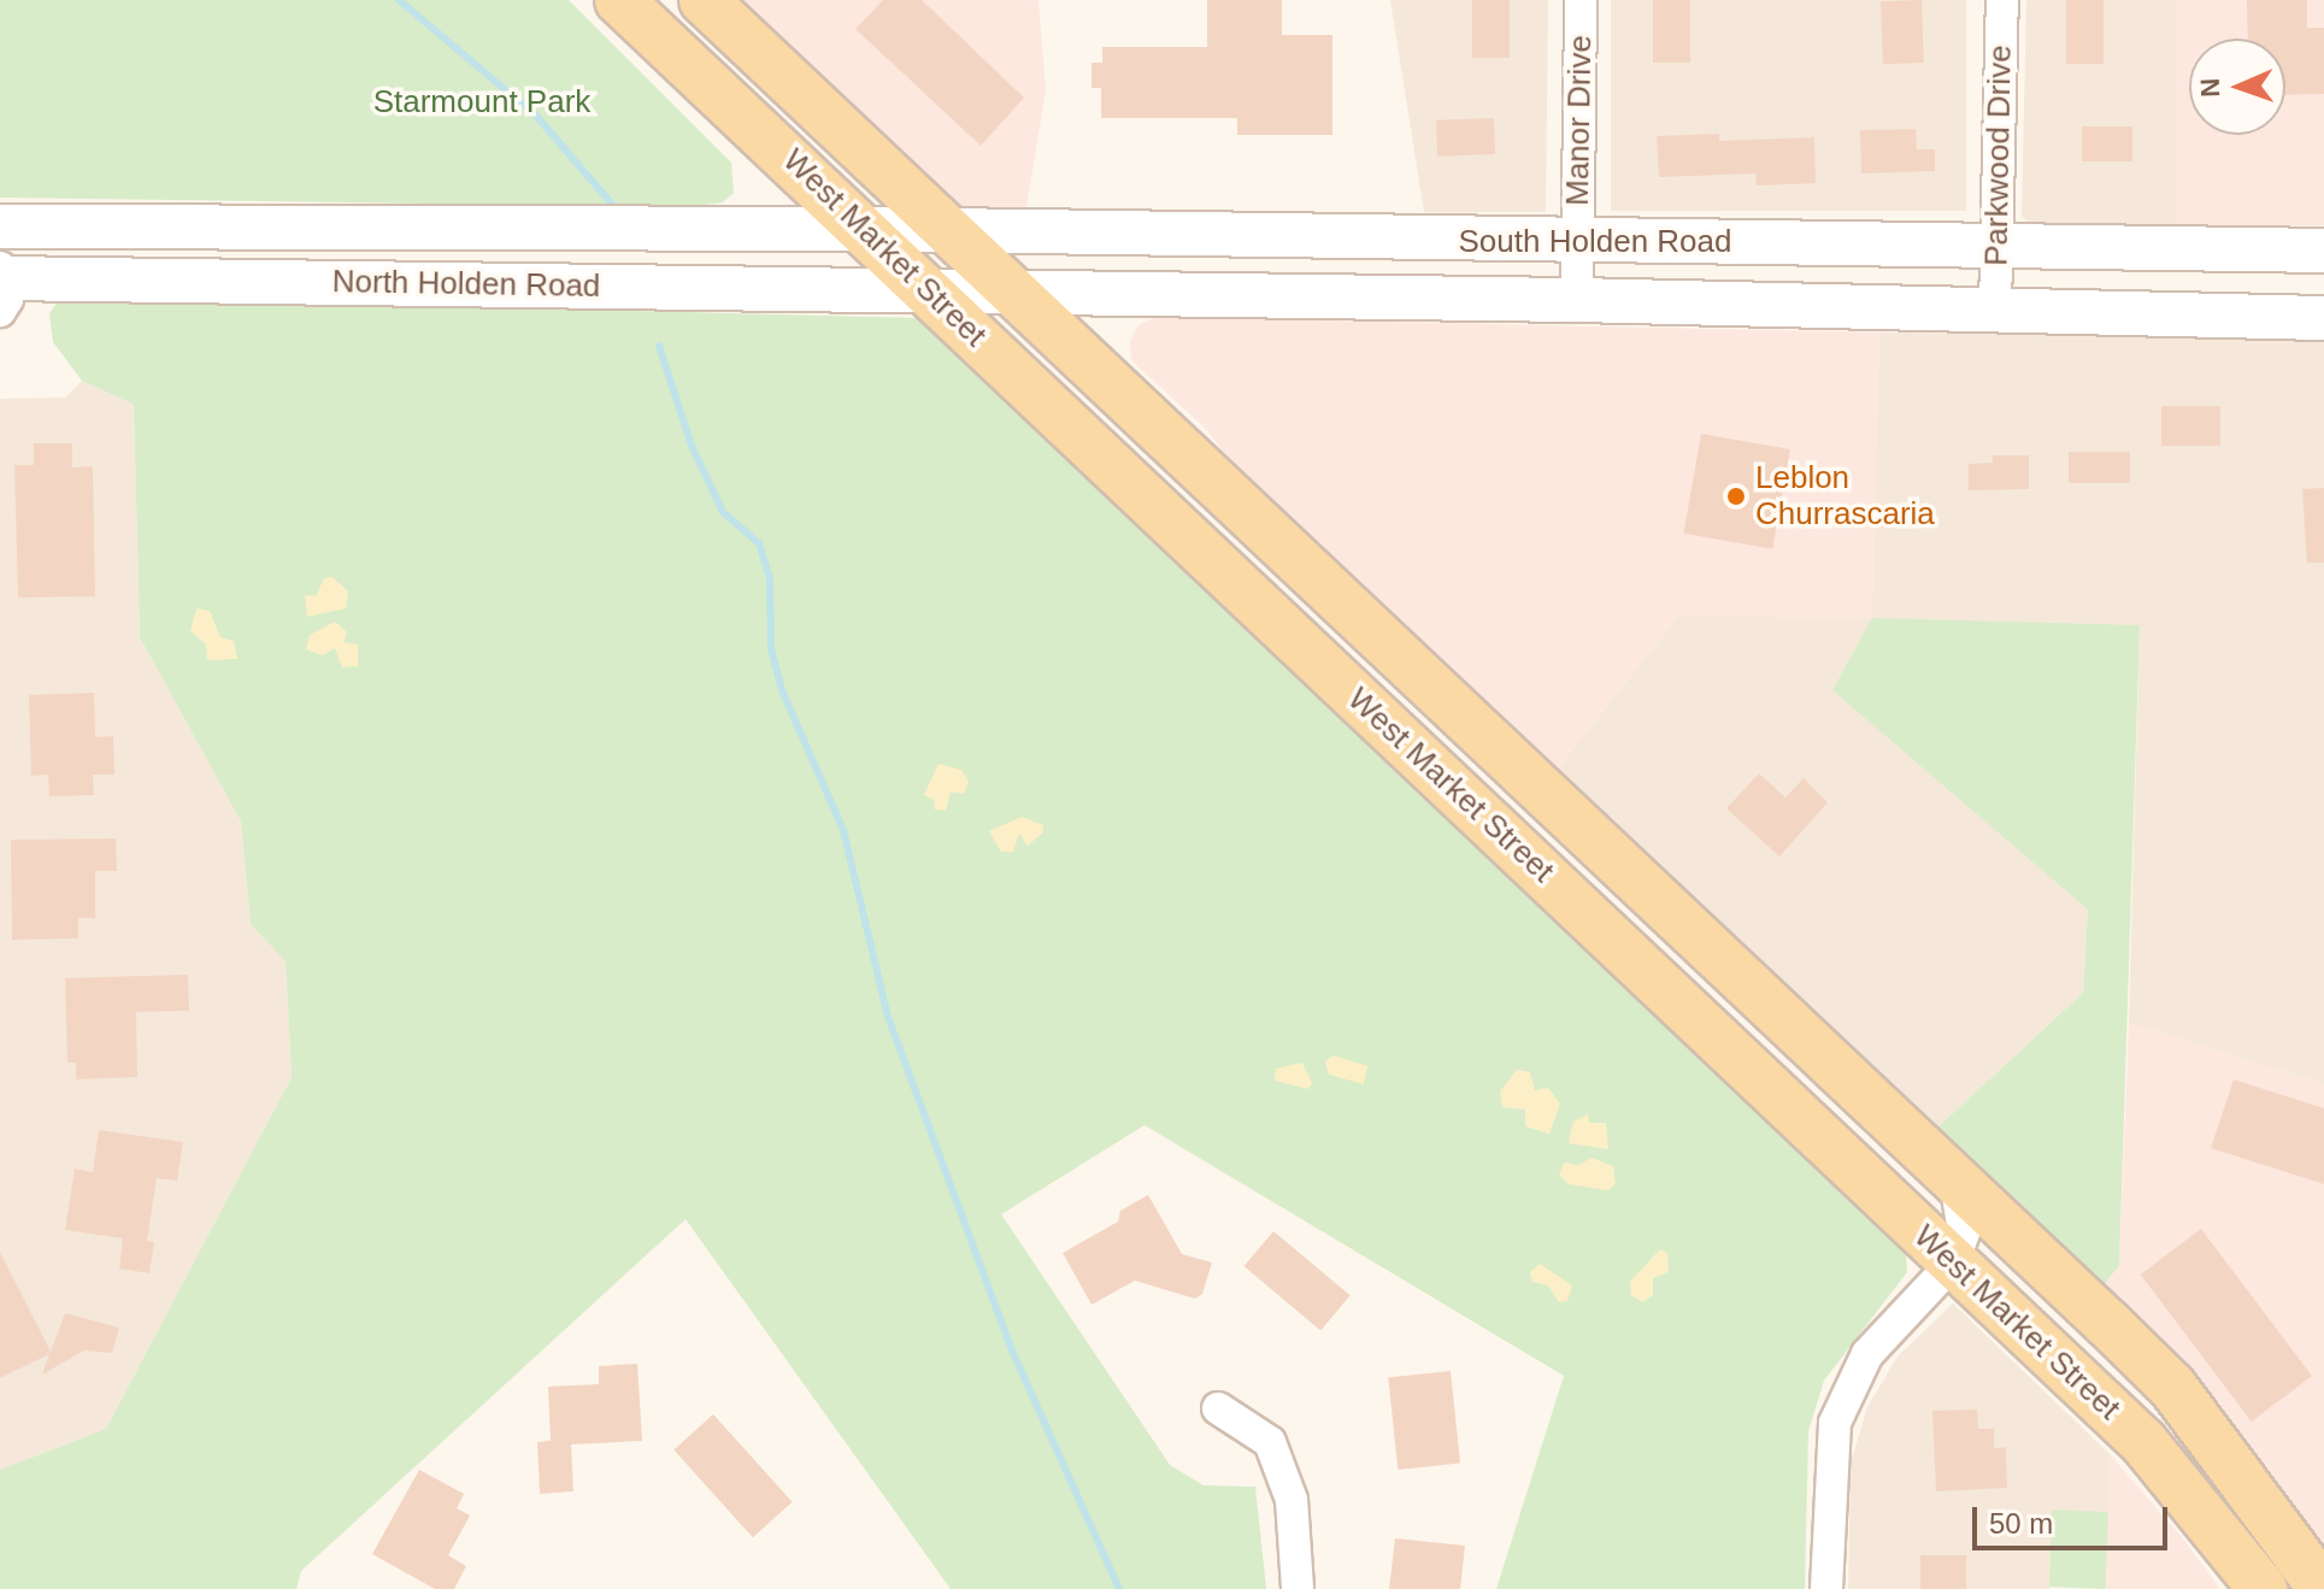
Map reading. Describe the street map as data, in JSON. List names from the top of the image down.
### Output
{
  "streets": {
    "main road": ["South Holden Road", "West Market Street", "North Holden Road"],
    "street": ["Manor Drive", "Parkwood Drive"]
  },
  "crossings": [
    ["Manor Drive", "South Holden Road"],
    ["Parkwood Drive", "South Holden Road"],
    ["South Holden Road", "West Market Street"],
    ["South Holden Road", "North Holden Road"],
    ["West Market Street", "North Holden Road"]
  ],
  "parks": ["Starmount Park"],
  "places": ["Leblon Churrascaria"],
  "scale_bar": "50 m",
  "north": "left"
}
